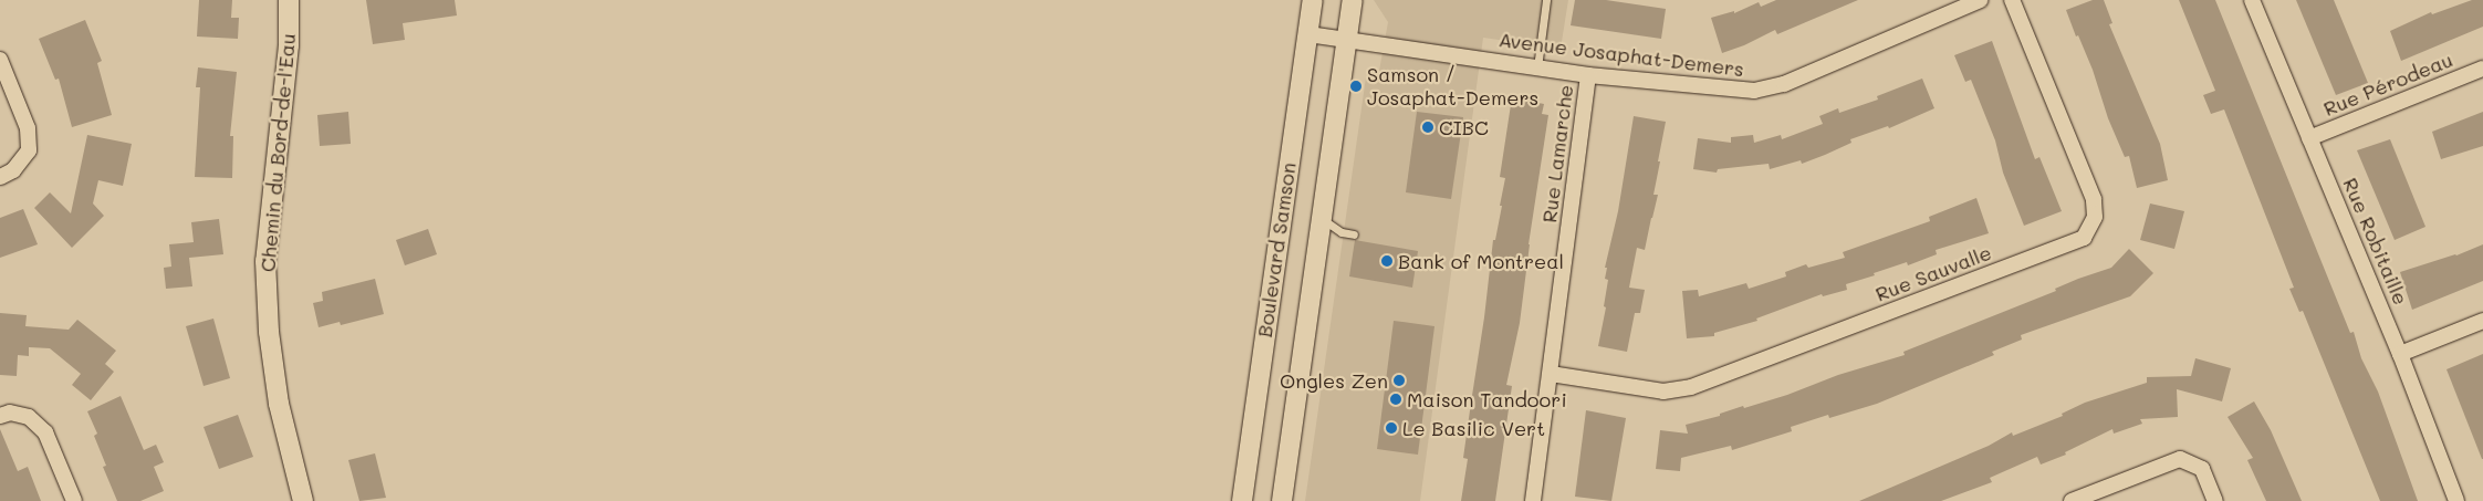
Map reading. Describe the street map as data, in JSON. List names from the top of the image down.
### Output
{
  "streets": {
    "street": [
      "Avenue Josaphat-Demers",
      "Rue Pérodeau",
      "Chemin du Bord-de-l'Eau",
      "Rue Lamarche",
      "Rue Robitaille",
      "Boulevard Samson",
      "Rue Sauvalle"
    ]
  },
  "crossings": [
    ["Avenue Josaphat-Demers", "Rue Lamarche"],
    ["Avenue Josaphat-Demers", "Boulevard Samson"],
    ["Rue Pérodeau", "Rue Robitaille"],
    ["Rue Lamarche", "Rue Sauvalle"]
  ],
  "places": [
    "Samson / Josaphat-Demers",
    "CIBC",
    "Bank of Montreal",
    "Ongles Zen",
    "Maison Tandoori",
    "Le Basilic Vert"
  ]
}
